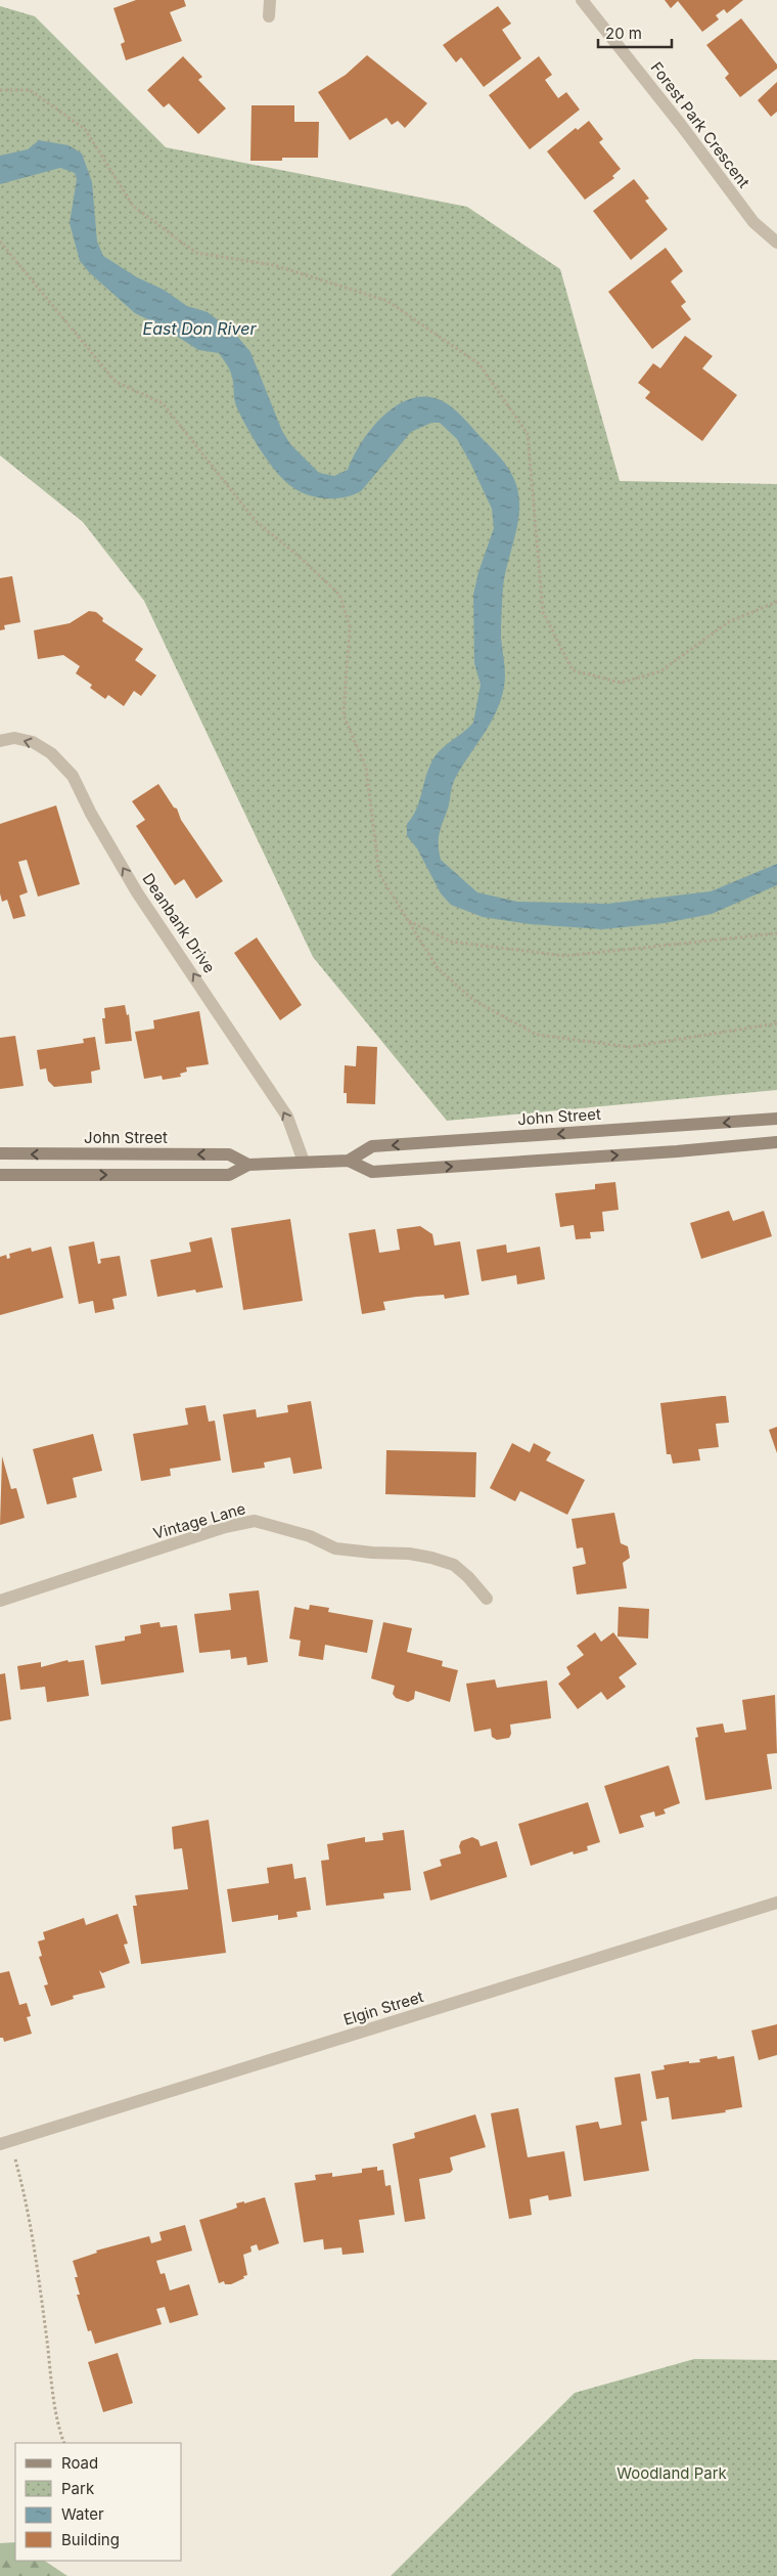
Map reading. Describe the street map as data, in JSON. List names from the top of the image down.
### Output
{
  "streets": {
    "main road": ["John Street"],
    "street": [
      "Forest Park Crescent",
      "Deanbank Drive",
      "Vintage Lane",
      "Elgin Street"
    ]
  },
  "crossings": [
    ["Deanbank Drive", "John Street"]
  ],
  "one_way": ["Deanbank Drive"],
  "water": ["East Don River"],
  "parks": ["Woodland Park"],
  "legend": [
    "Road",
    "Park",
    "Water",
    "Building"
  ],
  "scale_bar": "20 m"
}
